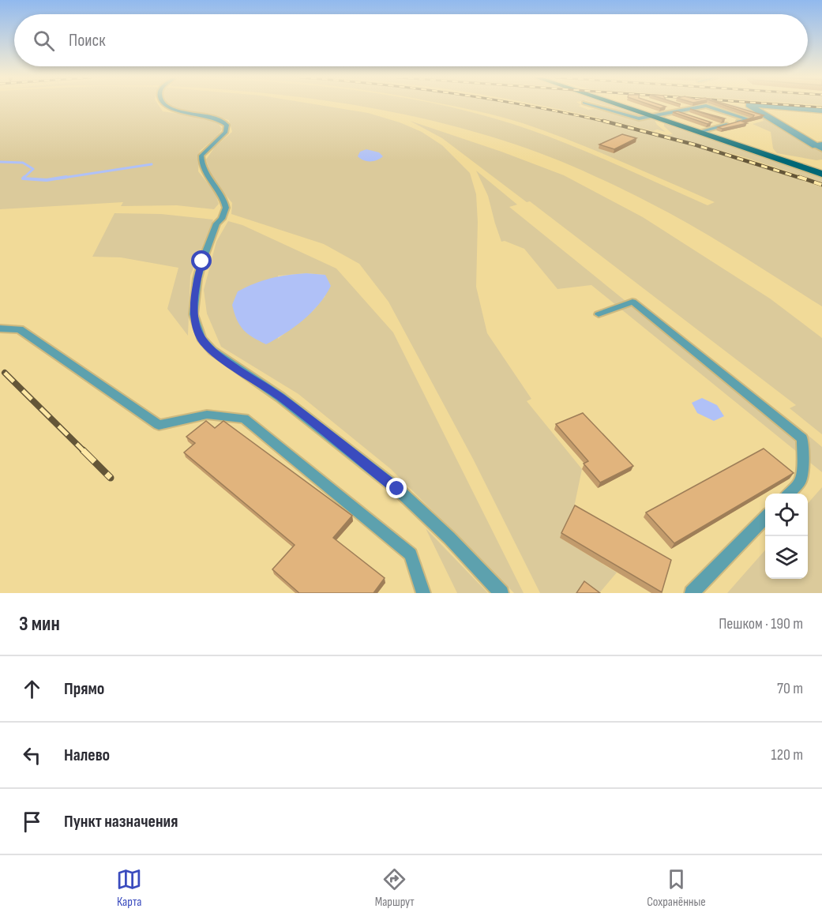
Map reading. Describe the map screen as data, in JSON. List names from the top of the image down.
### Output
{
  "page": {
    "search": "Поиск",
    "heading": ["3 мин", "Пешком · 190 m"],
    "list": [
      ["Прямо", "70 m"],
      ["Налево", "120 m"],
      "Пункт назначения"
    ],
    "nav": ["Карта", "Маршрут", "Сохранённые"]
  }
}
